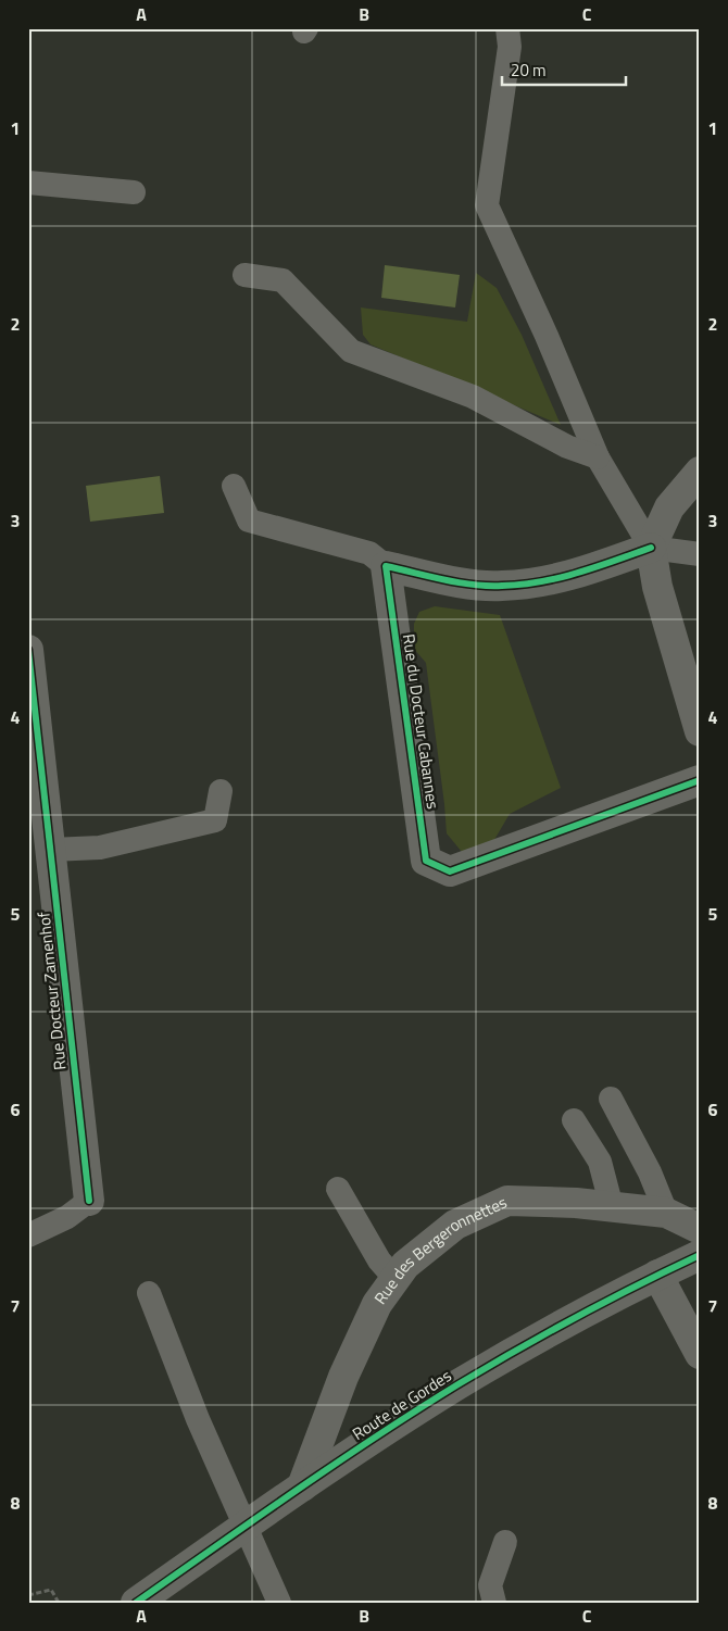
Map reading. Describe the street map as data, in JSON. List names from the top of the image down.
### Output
{
  "streets": {
    "street": [
      "Rue du Docteur Cabannes",
      "Rue Docteur Zamenhof",
      "Rue des Bergeronnettes",
      "Route de Gordes"
    ]
  },
  "crossings": [
    ["Rue des Bergeronnettes", "Route de Gordes"]
  ],
  "scale_bar": "20 m",
  "grid": {
    "columns": ["A", "B", "C"],
    "rows": [
      "1",
      "2",
      "3",
      "4",
      "5",
      "6",
      "7",
      "8"
    ]
  }
}
